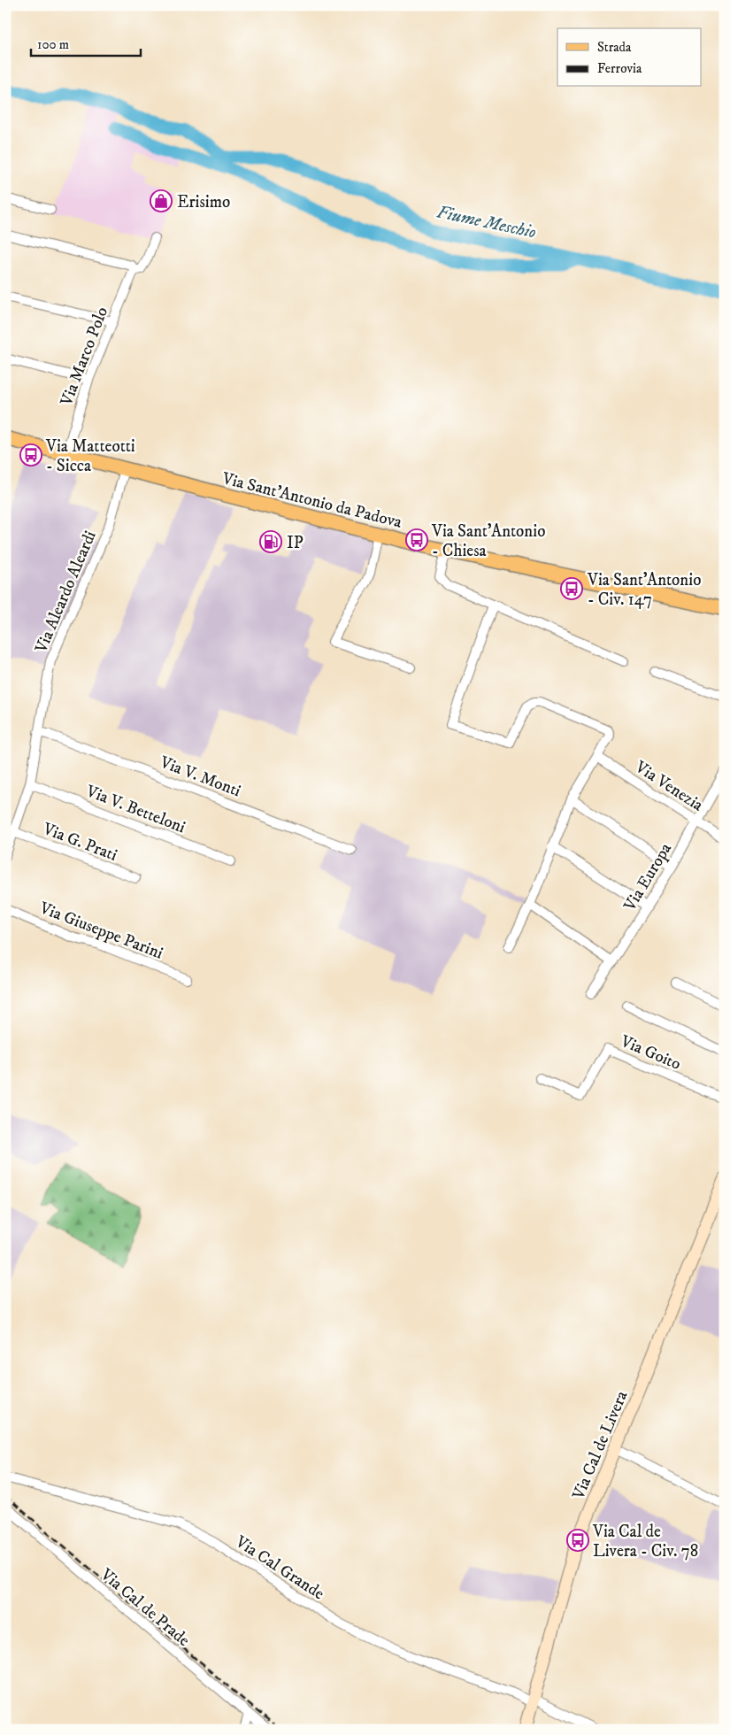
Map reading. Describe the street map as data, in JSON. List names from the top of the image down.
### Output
{
  "streets": {
    "main road": ["Via Sant'Antonio da Padova"],
    "street": [
      "Via Marco Polo",
      "Via Aleardo Aleardi",
      "Via V. Monti",
      "Via Venezia",
      "Via V. Betteloni",
      "Via G. Prati",
      "Via Europa",
      "Via Giuseppe Parini",
      "Via Goito",
      "Via Cal de Livera",
      "Via Cal Grande",
      "Via Cal de Prade"
    ]
  },
  "crossings": [
    ["Via Marco Polo", "Via Sant'Antonio da Padova"],
    ["Via Sant'Antonio da Padova", "Via Aleardo Aleardi"],
    ["Via Aleardo Aleardi", "Via V. Monti"],
    ["Via Aleardo Aleardi", "Via V. Betteloni"],
    ["Via Aleardo Aleardi", "Via G. Prati"],
    ["Via Venezia", "Via Europa"],
    ["Via Cal de Livera", "Via Cal Grande"]
  ],
  "water": ["Fiume Meschio"],
  "places": {
    "shop": ["Erisimo"],
    "bus stop": [
      "Via Matteotti - Sicca",
      "Via Sant'Antonio - Chiesa",
      "Via Sant'Antonio - Civ. 147",
      "Via Cal de Livera - Civ. 78"
    ],
    "fuel station": ["IP"]
  },
  "legend": ["Strada", "Ferrovia"],
  "scale_bar": "100 m"
}
